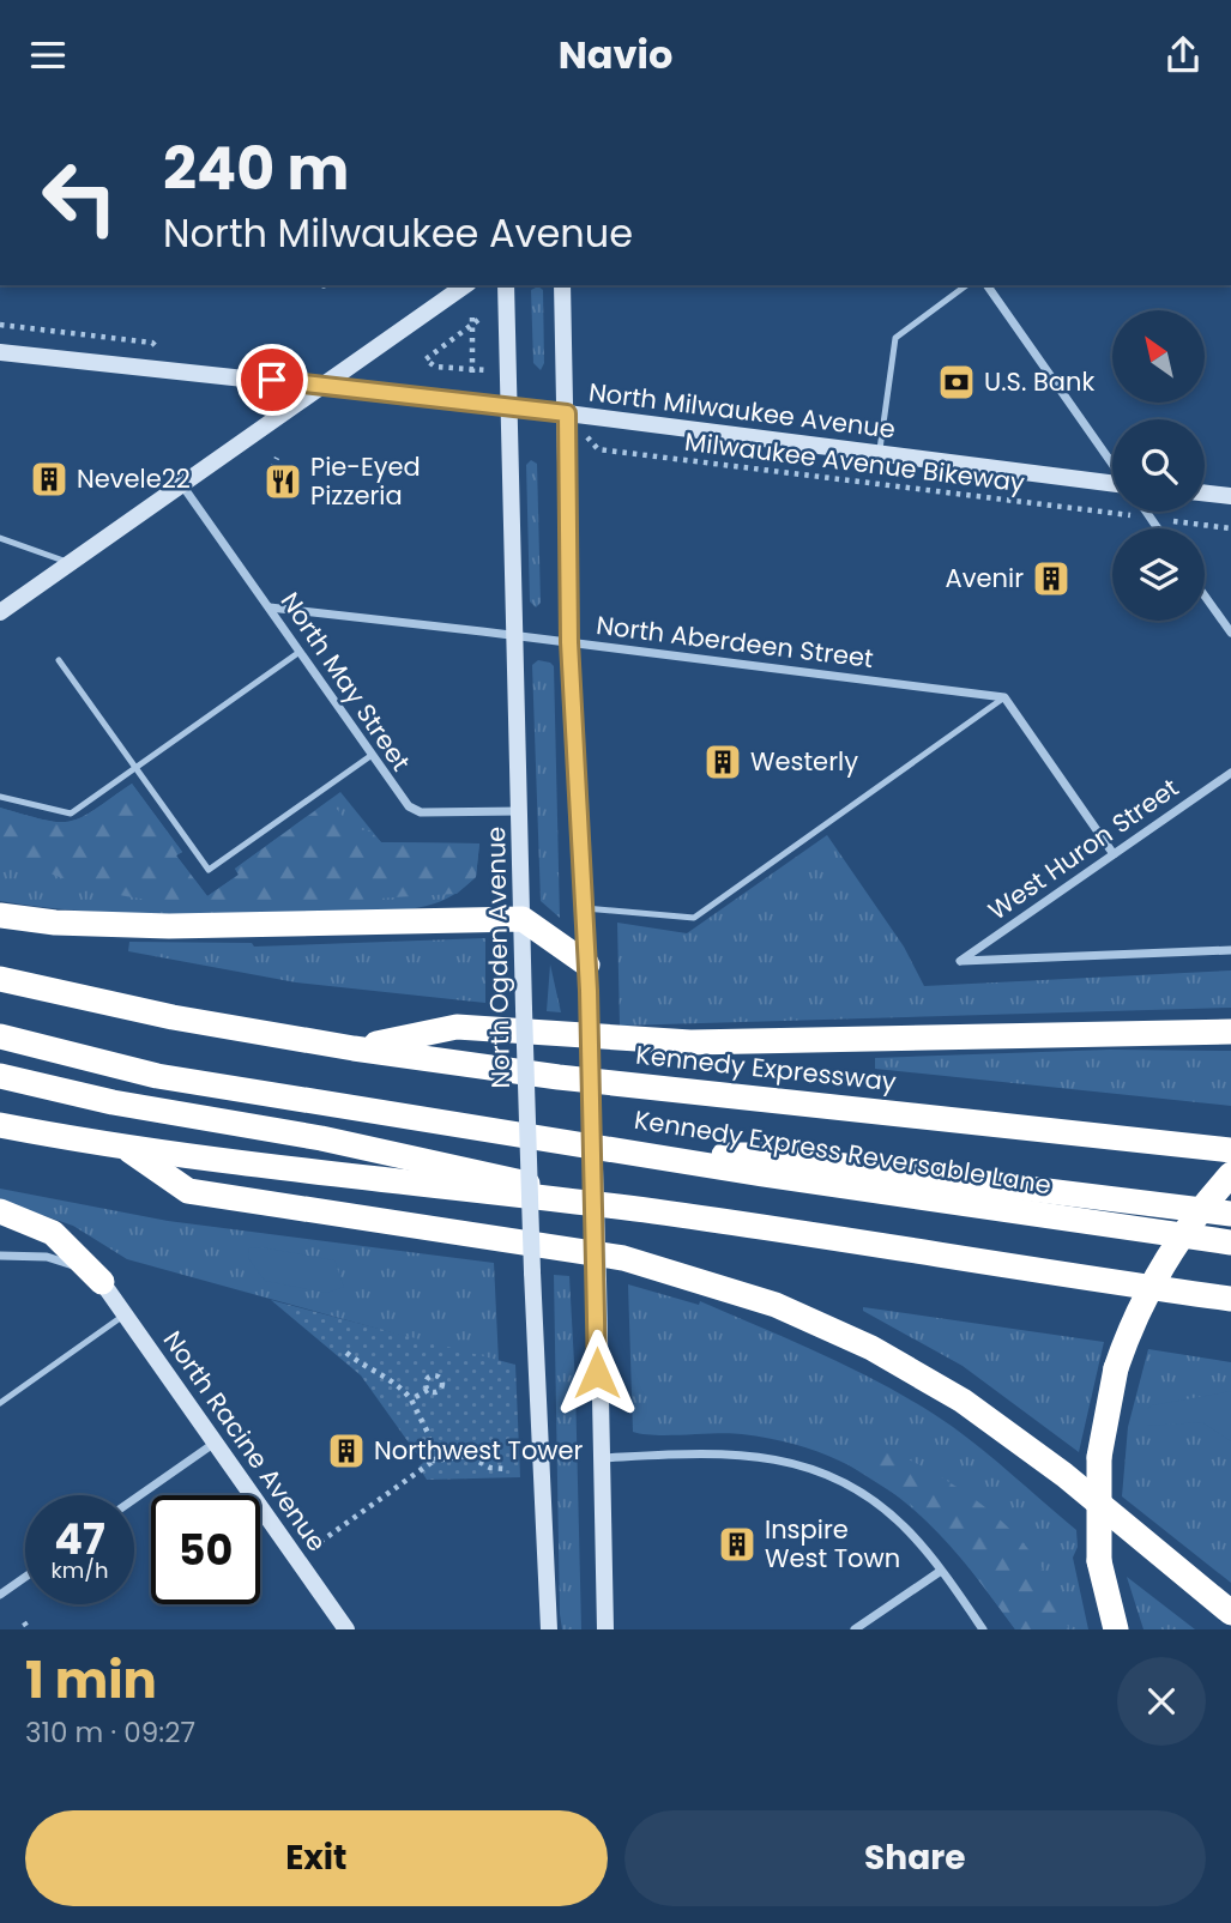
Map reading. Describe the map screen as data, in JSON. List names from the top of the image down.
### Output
{
  "streets": {
    "highway": ["Kennedy Expressway", "Kennedy Express Reversable Lane"],
    "main road": ["North Milwaukee Avenue", "North Ogden Avenue", "North Racine Avenue"],
    "street": ["North Aberdeen Street", "North May Street", "West Huron Street"],
    "path": ["Milwaukee Avenue Bikeway"]
  },
  "crossings": [
    ["North Milwaukee Avenue", "North Ogden Avenue"],
    ["North Aberdeen Street", "North May Street"],
    ["North Aberdeen Street", "North Ogden Avenue"],
    ["North May Street", "North Ogden Avenue"]
  ],
  "places": {
    "bank": ["U.S. Bank"],
    "building": [
      "Nevele22",
      "Avenir",
      "Westerly",
      "Northwest Tower",
      "Inspire West Town"
    ],
    "restaurant": ["Pie-Eyed Pizzeria"]
  },
  "north": "top left",
  "page": {
    "header": "Navio",
    "turn": ["240 m", "North Milwaukee Avenue"],
    "speed": "47 km/h",
    "limit": "50",
    "heading": ["1 min", "310 m · 09:27"],
    "buttons": ["Exit", "Share"]
  }
}
